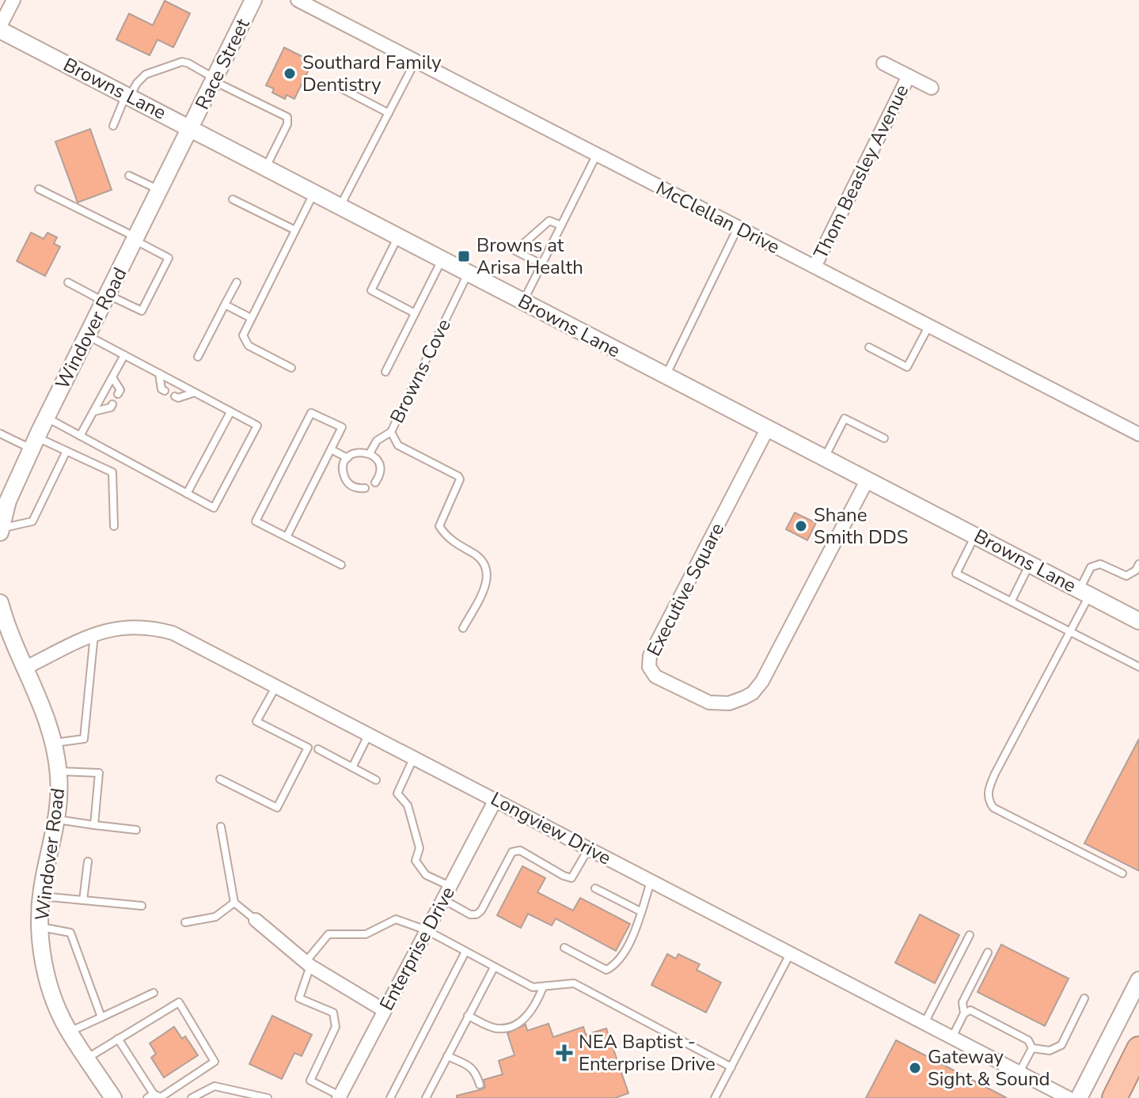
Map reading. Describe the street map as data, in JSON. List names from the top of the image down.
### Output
{
  "streets": {
    "street": [
      "Race Street",
      "Browns Lane",
      "Thom Beasley Avenue",
      "McClellan Drive",
      "Windover Road",
      "Executive Square",
      "Longview Drive",
      "Enterprise Drive"
    ],
    "lane": ["Browns Cove"]
  },
  "crossings": [
    ["Race Street", "Browns Lane"],
    ["Race Street", "Windover Road"],
    ["Browns Lane", "Windover Road"],
    ["Browns Lane", "Browns Cove"],
    ["Browns Lane", "Executive Square"],
    ["Thom Beasley Avenue", "McClellan Drive"],
    ["Windover Road", "Longview Drive"],
    ["Longview Drive", "Enterprise Drive"]
  ],
  "places": {
    "other": ["Southard Family Dentistry", "Shane Smith DDS", "Gateway Sight & Sound"],
    "transit": ["Browns at Arisa Health"],
    "health": ["NEA Baptist - Enterprise Drive"]
  }
}
